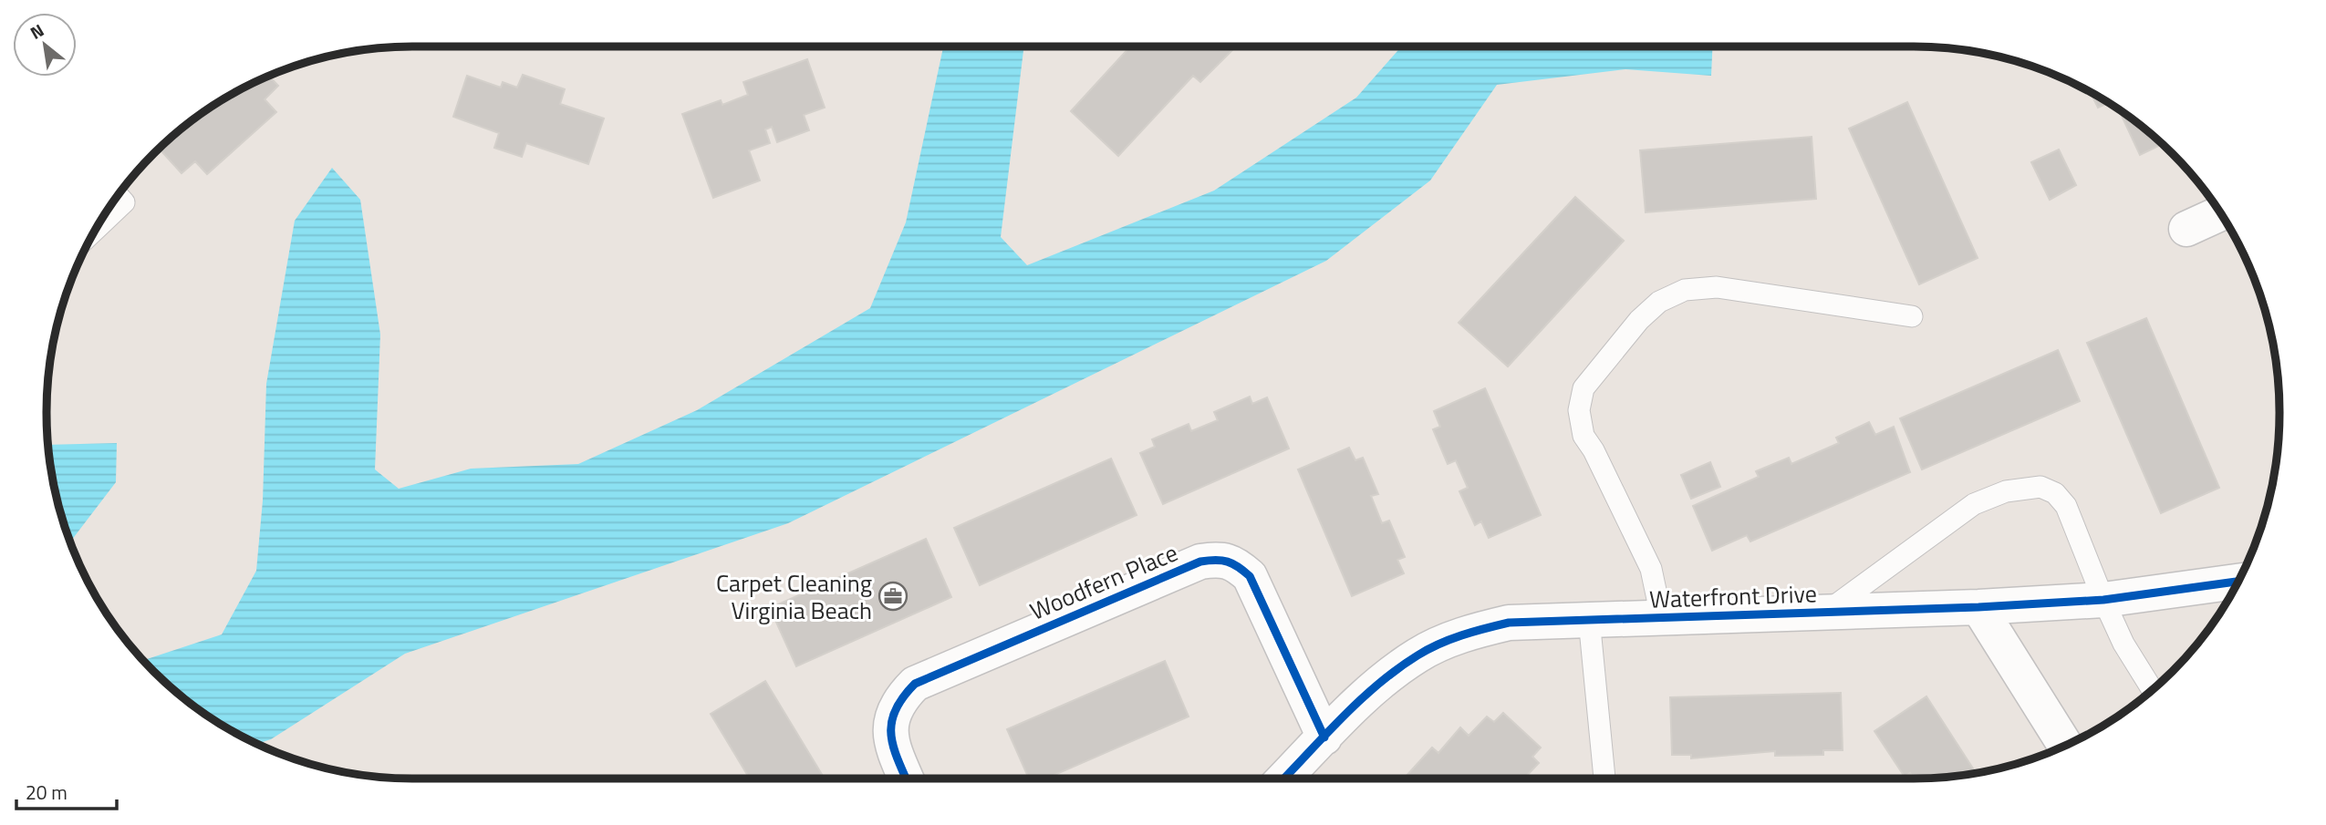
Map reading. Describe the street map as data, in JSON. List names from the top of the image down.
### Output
{
  "streets": {
    "street": ["Woodfern Place", "Waterfront Drive"]
  },
  "crossings": [
    ["Woodfern Place", "Waterfront Drive"]
  ],
  "places": {
    "office": ["Carpet Cleaning Virginia Beach"]
  },
  "scale_bar": "20 m",
  "north": "top left"
}
